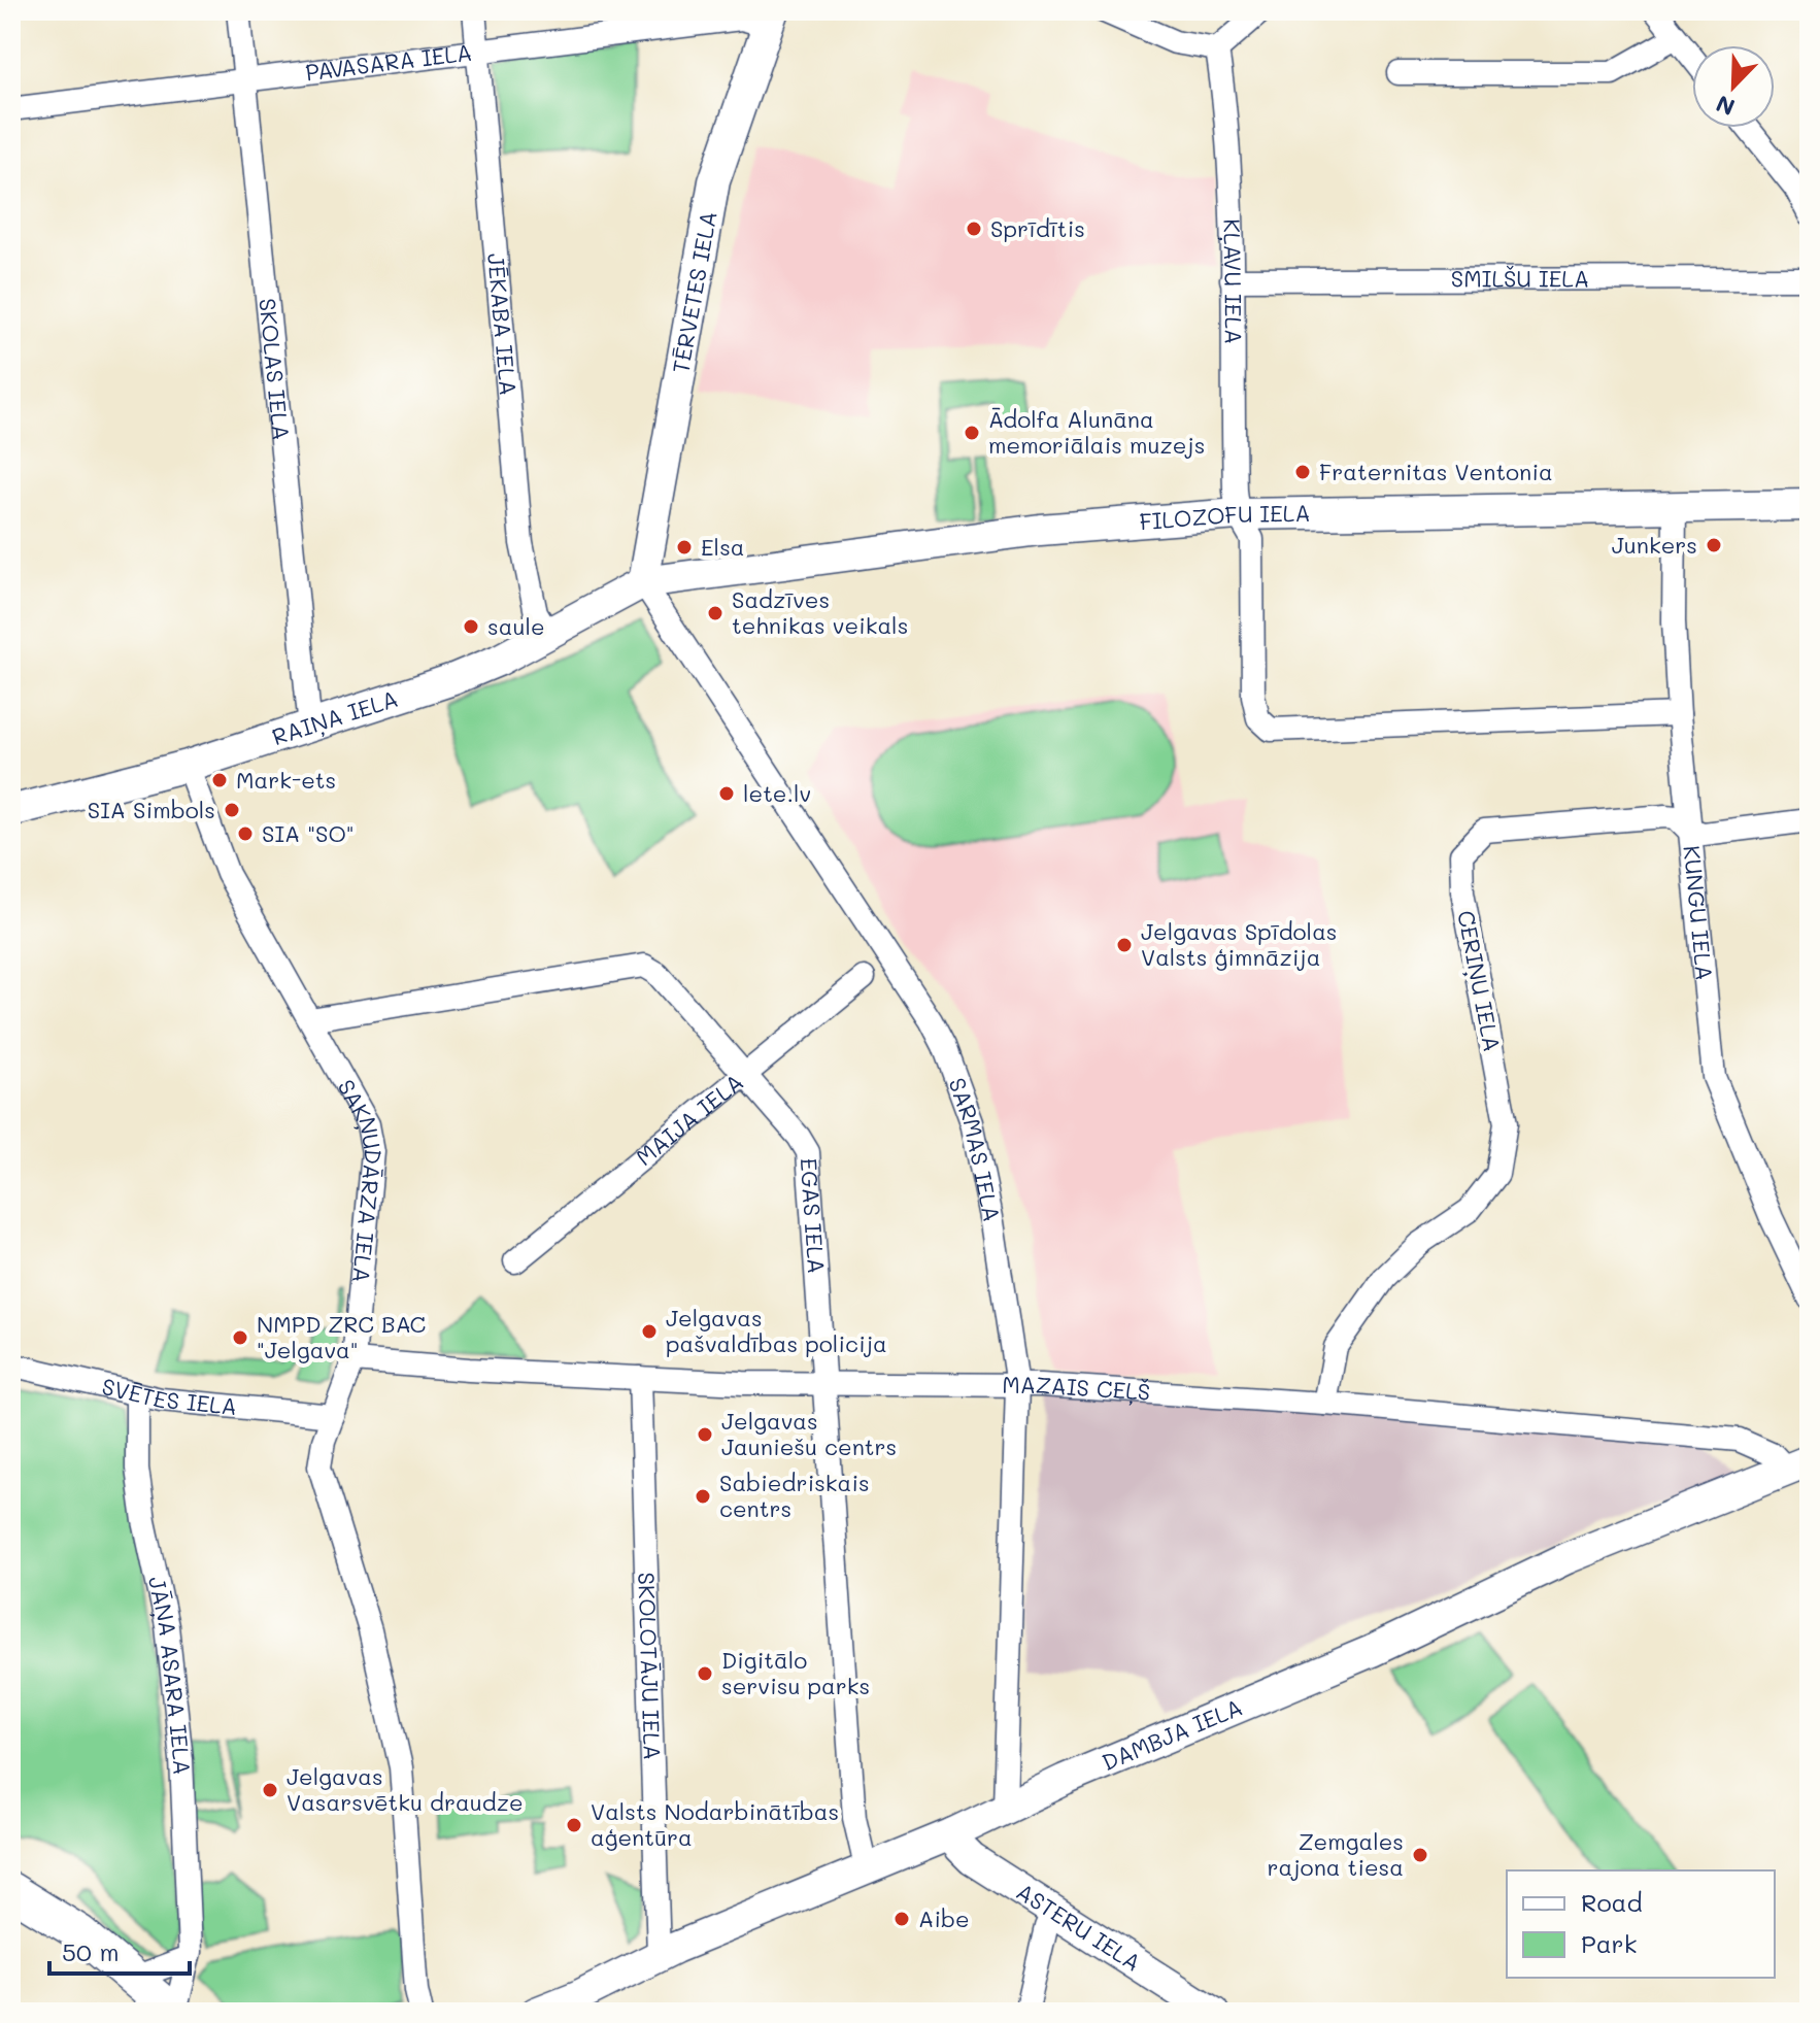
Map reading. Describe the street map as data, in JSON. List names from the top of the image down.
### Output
{
  "streets": {
    "street": [
      "PAVASARA IELA",
      "SMILŠU IELA",
      "KĻAVU IELA",
      "TĒRVETES IELA",
      "JĒKABA IELA",
      "SKOLAS IELA",
      "FILOZOFU IELA",
      "RAIŅA IELA",
      "KUNGU IELA",
      "CERIŅU IELA",
      "MAIJA IELA",
      "SARMAS IELA",
      "SAKŅUDĀRZA IELA",
      "EGAS IELA",
      "MAZAIS CEĻŠ",
      "SVĒTES IELA",
      "SKOLOTĀJU IELA",
      "JĀŅA ASARA IELA",
      "DAMBJA IELA",
      "ASTERU IELA"
    ]
  },
  "crossings": [
    ["PAVASARA IELA", "TĒRVETES IELA"],
    ["PAVASARA IELA", "JĒKABA IELA"],
    ["PAVASARA IELA", "SKOLAS IELA"],
    ["SMILŠU IELA", "KĻAVU IELA"],
    ["KĻAVU IELA", "FILOZOFU IELA"],
    ["TĒRVETES IELA", "FILOZOFU IELA"],
    ["TĒRVETES IELA", "RAIŅA IELA"],
    ["TĒRVETES IELA", "SARMAS IELA"],
    ["JĒKABA IELA", "RAIŅA IELA"],
    ["SKOLAS IELA", "RAIŅA IELA"],
    ["FILOZOFU IELA", "RAIŅA IELA"],
    ["FILOZOFU IELA", "KUNGU IELA"],
    ["FILOZOFU IELA", "SARMAS IELA"],
    ["RAIŅA IELA", "SARMAS IELA"],
    ["RAIŅA IELA", "SAKŅUDĀRZA IELA"],
    ["KUNGU IELA", "CERIŅU IELA"],
    ["CERIŅU IELA", "MAZAIS CEĻŠ"],
    ["MAIJA IELA", "EGAS IELA"],
    ["SARMAS IELA", "MAZAIS CEĻŠ"],
    ["SARMAS IELA", "DAMBJA IELA"],
    ["SAKŅUDĀRZA IELA", "EGAS IELA"],
    ["SAKŅUDĀRZA IELA", "MAZAIS CEĻŠ"],
    ["SAKŅUDĀRZA IELA", "SVĒTES IELA"],
    ["EGAS IELA", "MAZAIS CEĻŠ"],
    ["EGAS IELA", "DAMBJA IELA"],
    ["MAZAIS CEĻŠ", "SKOLOTĀJU IELA"],
    ["MAZAIS CEĻŠ", "DAMBJA IELA"],
    ["SVĒTES IELA", "JĀŅA ASARA IELA"],
    ["SKOLOTĀJU IELA", "DAMBJA IELA"],
    ["DAMBJA IELA", "ASTERU IELA"]
  ],
  "places": [
    "Sprīdītis",
    "Ādolfa Alunāna memoriālais muzejs",
    "Fraternitas Ventonia",
    "Junkers",
    "Elsa",
    "Sadzīves tehnikas veikals",
    "saule",
    "Mark-ets",
    "lete.lv",
    "SIA Simbols",
    "SIA \"SO\"",
    "Jelgavas Spīdolas Valsts ģimnāzija",
    "Jelgavas pašvaldības policija",
    "NMPD ZRC BAC \"Jelgava\"",
    "Jelgavas Jauniešu centrs",
    "Sabiedriskais centrs",
    "Digitālo servisu parks",
    "Jelgavas Vasarsvētku draudze",
    "Valsts Nodarbinātības aģentūra",
    "Zemgales rajona tiesa",
    "Aibe"
  ],
  "legend": ["Road", "Park"],
  "scale_bar": "50 m",
  "north": "bottom left"
}
